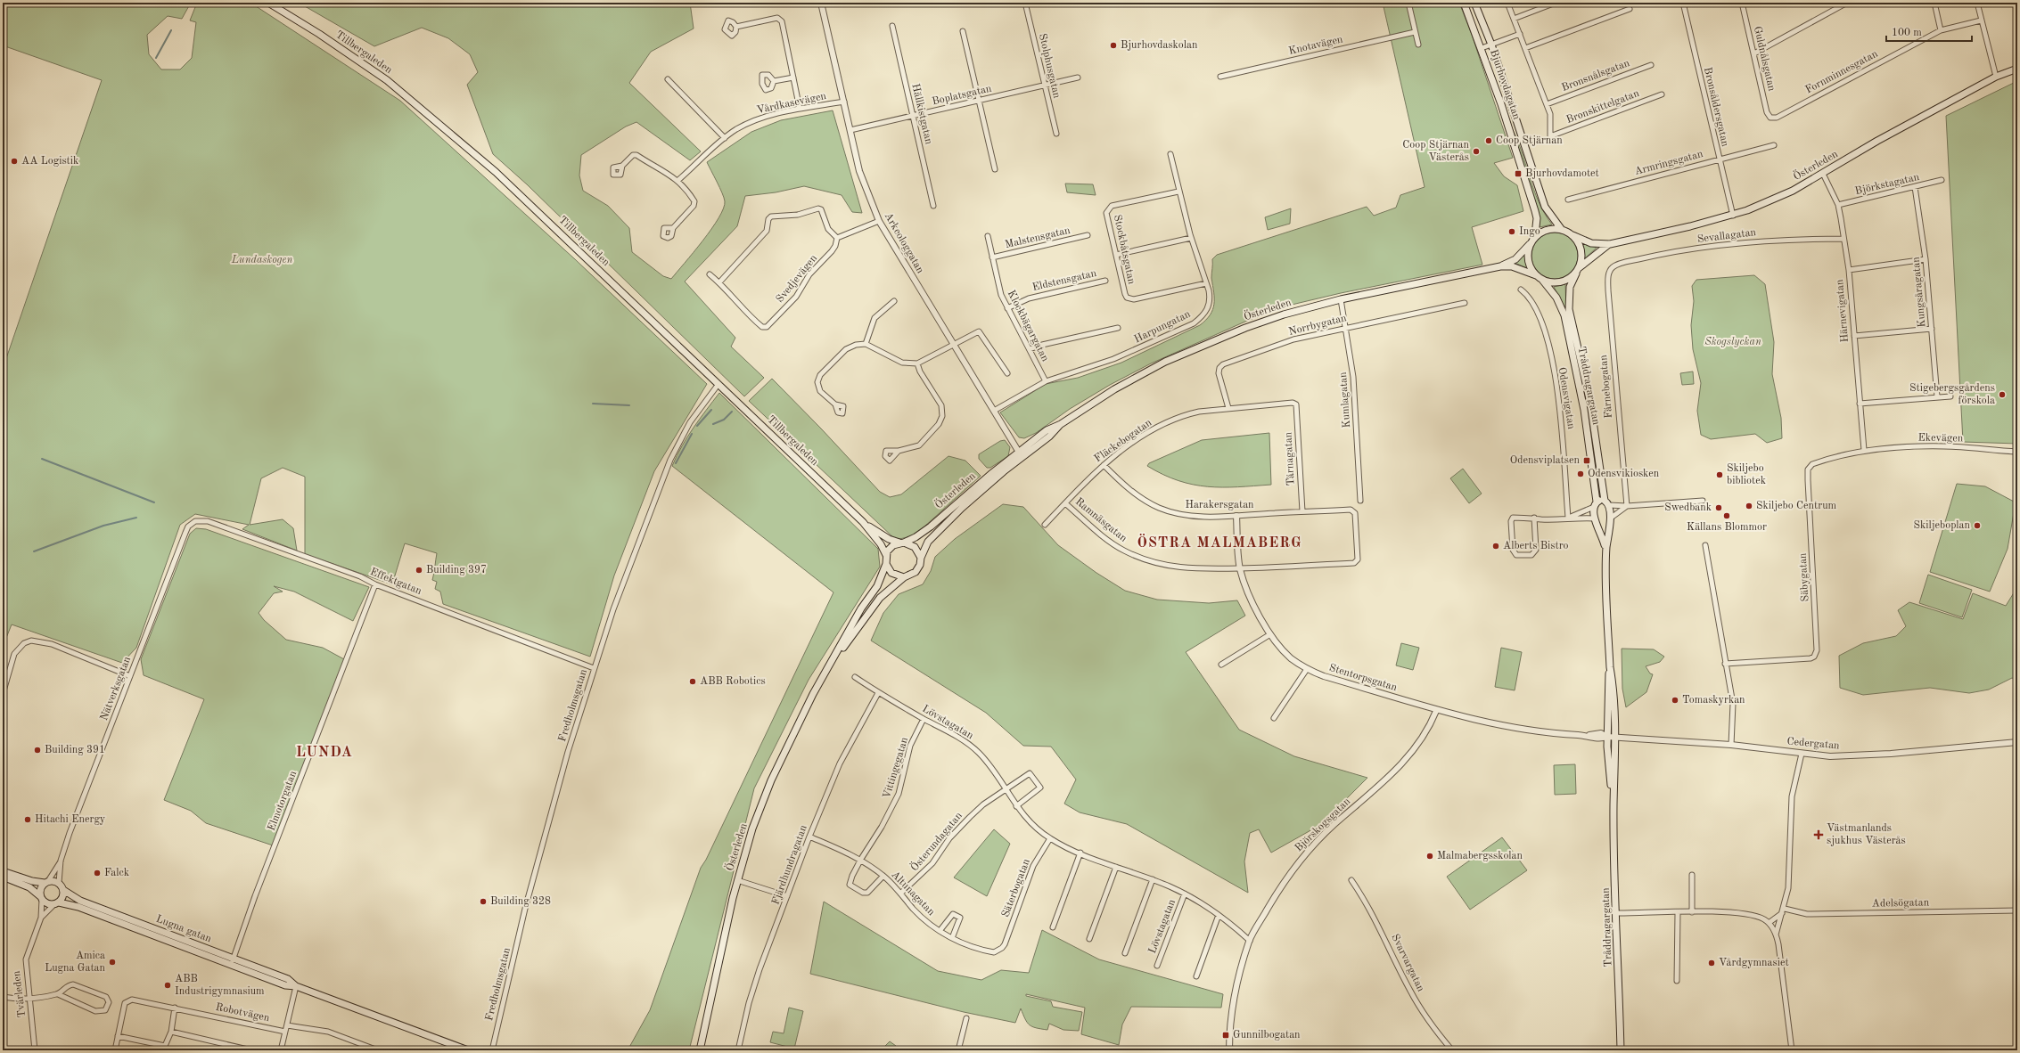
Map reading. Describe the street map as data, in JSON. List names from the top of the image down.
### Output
{
  "streets": {
    "main road": [
      "Tillbergaleden",
      "Bjurhovdagatan",
      "Österleden",
      "Tråddragargatan",
      "Lugna gatan"
    ],
    "street": [
      "Knotavägen",
      "Guldnålsgatan",
      "Stolphusgatan",
      "Fornminnesgatan",
      "Bronsnålsgatan",
      "Boplatsgatan",
      "Vårdkasevägen",
      "Bronskittelgatan",
      "Bronsåldersgatan",
      "Hällkistgatan",
      "Armringsgatan",
      "Björkstagatan",
      "Sevallagatan",
      "Malstensgatan",
      "Arkeologgatan",
      "Stockbåtsgatan",
      "Svedjevägen",
      "Eldstensgatan",
      "Kungsåragatan",
      "Härnevigatan",
      "Norrbygatan",
      "Klockbägargatan",
      "Harpungatan",
      "Färnebogatan",
      "Odensvigatan",
      "Kumlagatan",
      "Ekevägen",
      "Fläckebogatan",
      "Tärnagatan",
      "Harakersgatan",
      "Ramnäsgatan",
      "Säbygatan",
      "Effektgatan",
      "Stentorpsgatan",
      "Nätverksgatan",
      "Fredholmsgatan",
      "Lövstagatan",
      "Cedergatan",
      "Vittingegatan",
      "Elmotorgatan",
      "Björskogsgatan",
      "Österundagatan",
      "Fjärdhundragatan",
      "Säterbogatan",
      "Altunagatan",
      "Adelsögatan",
      "Svarvargatan",
      "Tvärleden",
      "Robotvägen"
    ]
  },
  "crossings": [
    ["Tillbergaleden", "Österleden"],
    ["Tillbergaleden", "Fredholmsgatan"],
    ["Guldnålsgatan", "Fornminnesgatan"],
    ["Stolphusgatan", "Boplatsgatan"],
    ["Bronsnålsgatan", "Bronskittelgatan"],
    ["Bjurhovdagatan", "Österleden"],
    ["Bjurhovdagatan", "Tråddragargatan"],
    ["Boplatsgatan", "Hällkistgatan"],
    ["Boplatsgatan", "Arkeologgatan"],
    ["Vårdkasevägen", "Arkeologgatan"],
    ["Bronsåldersgatan", "Armringsgatan"],
    ["Bronsåldersgatan", "Österleden"],
    ["Österleden", "Arkeologgatan"],
    ["Österleden", "Härnevigatan"],
    ["Österleden", "Tråddragargatan"],
    ["Österleden", "Kumlagatan"],
    ["Björkstagatan", "Kungsåragatan"],
    ["Björkstagatan", "Härnevigatan"],
    ["Sevallagatan", "Härnevigatan"],
    ["Sevallagatan", "Färnebogatan"],
    ["Malstensgatan", "Klockbägargatan"],
    ["Arkeologgatan", "Harpungatan"],
    ["Stockbåtsgatan", "Harpungatan"],
    ["Eldstensgatan", "Klockbägargatan"],
    ["Härnevigatan", "Ekevägen"],
    ["Härnevigatan", "Säbygatan"],
    ["Norrbygatan", "Kumlagatan"],
    ["Norrbygatan", "Fläckebogatan"],
    ["Klockbägargatan", "Harpungatan"],
    ["Tråddragargatan", "Stentorpsgatan"],
    ["Tråddragargatan", "Cedergatan"],
    ["Ekevägen", "Säbygatan"],
    ["Fläckebogatan", "Tärnagatan"],
    ["Fläckebogatan", "Harakersgatan"],
    ["Fläckebogatan", "Ramnäsgatan"],
    ["Tärnagatan", "Harakersgatan"],
    ["Harakersgatan", "Ramnäsgatan"],
    ["Harakersgatan", "Stentorpsgatan"],
    ["Ramnäsgatan", "Stentorpsgatan"],
    ["Effektgatan", "Nätverksgatan"],
    ["Effektgatan", "Fredholmsgatan"],
    ["Effektgatan", "Elmotorgatan"],
    ["Stentorpsgatan", "Cedergatan"],
    ["Stentorpsgatan", "Björskogsgatan"],
    ["Nätverksgatan", "Lugna gatan"],
    ["Nätverksgatan", "Tvärleden"],
    ["Lövstagatan", "Vittingegatan"],
    ["Lövstagatan", "Björskogsgatan"],
    ["Lövstagatan", "Österundagatan"],
    ["Lövstagatan", "Fjärdhundragatan"],
    ["Lövstagatan", "Säterbogatan"],
    ["Vittingegatan", "Altunagatan"],
    ["Elmotorgatan", "Lugna gatan"],
    ["Österundagatan", "Altunagatan"],
    ["Fjärdhundragatan", "Altunagatan"],
    ["Säterbogatan", "Altunagatan"],
    ["Lugna gatan", "Tvärleden"]
  ],
  "districts": ["ÖSTRA MALMABERG", "LUNDA"],
  "parks": ["Lundaskogen", "Skogslyckan"],
  "places": {
    "other": [
      "Bjurhovdaskolan",
      "Coop Stjärnan",
      "Coop Stjärnan Västerås",
      "AA Logistik",
      "Ingo",
      "Stigebergsgårdens förskola",
      "Odensvikiosken",
      "Skiljebo bibliotek",
      "Skiljebo Centrum",
      "Swedbank",
      "Källans Blommor",
      "Skiljeboplan",
      "Alberts Bistro",
      "Building 397",
      "ABB Robotics",
      "Tomaskyrkan",
      "Building 391",
      "Hitachi Energy",
      "Malmabergsskolan",
      "Falck",
      "Building 328",
      "Amica Lugna Gatan",
      "Vårdgymnasiet",
      "ABB Industrigymnasium"
    ],
    "transit": ["Bjurhovdamotet", "Odensviplatsen", "Gunnilbogatan"],
    "health": ["Västmanlands sjukhus Västerås"]
  },
  "scale_bar": "100 m"
}
